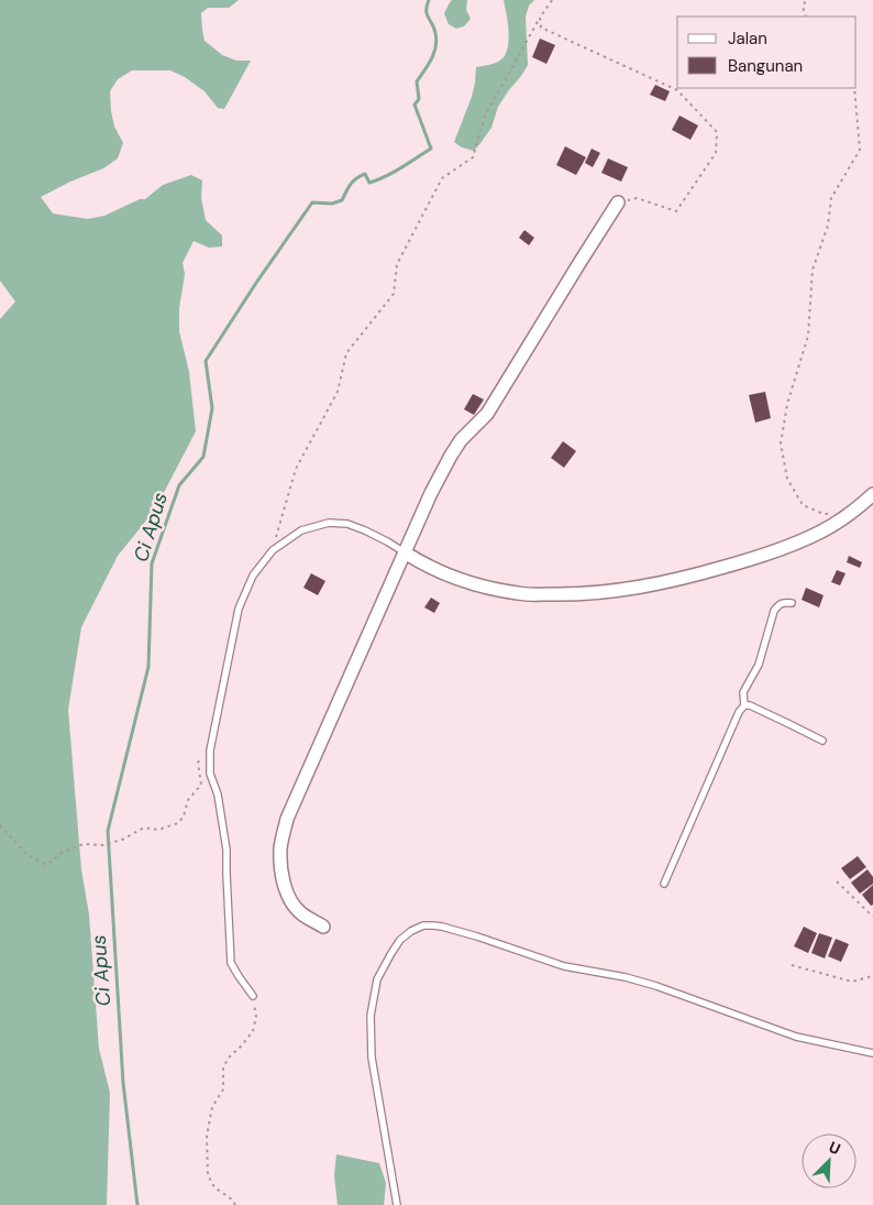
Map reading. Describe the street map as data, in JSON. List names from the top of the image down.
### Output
{
  "water": ["Ci Apus"],
  "legend": ["Jalan", "Bangunan"],
  "north": "top right"
}
